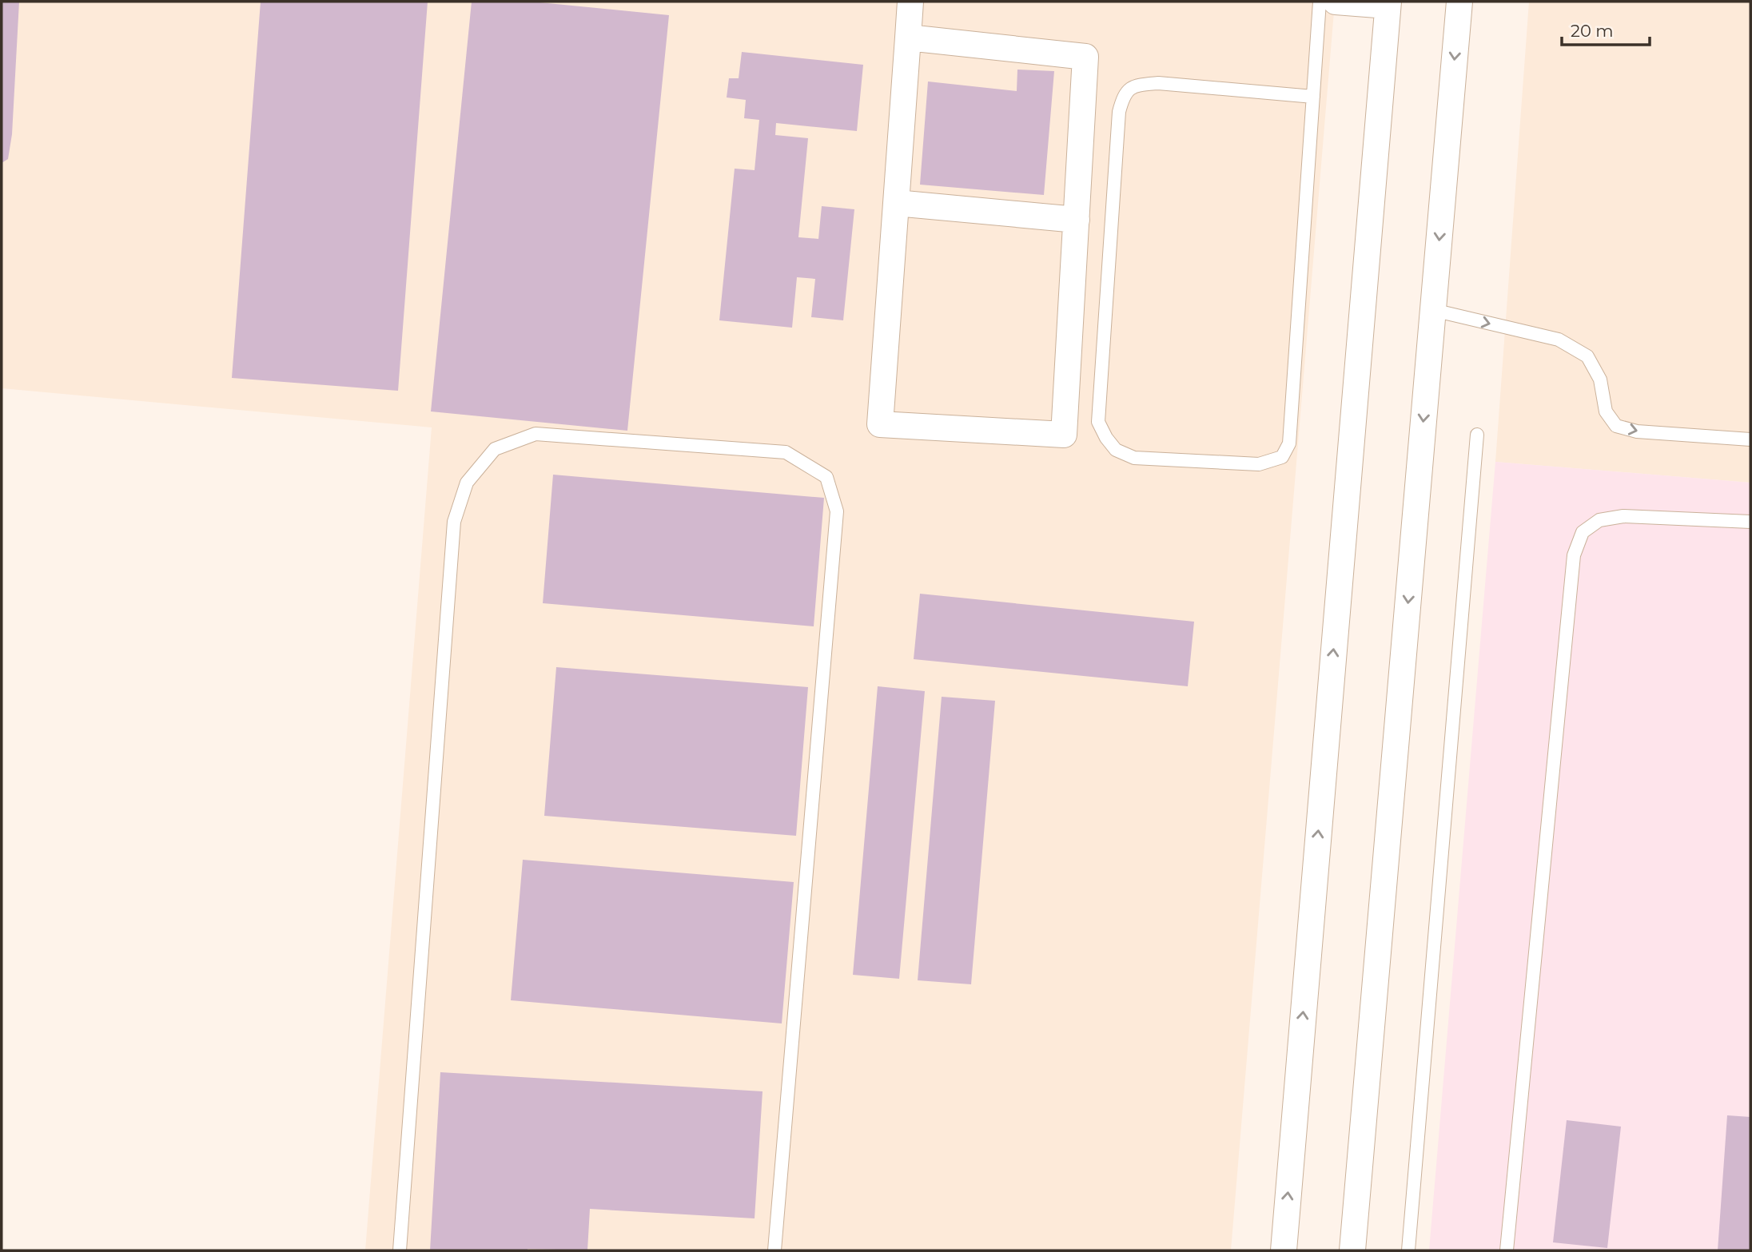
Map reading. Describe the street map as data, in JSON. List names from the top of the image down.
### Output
{
  "scale_bar": "20 m"
}
